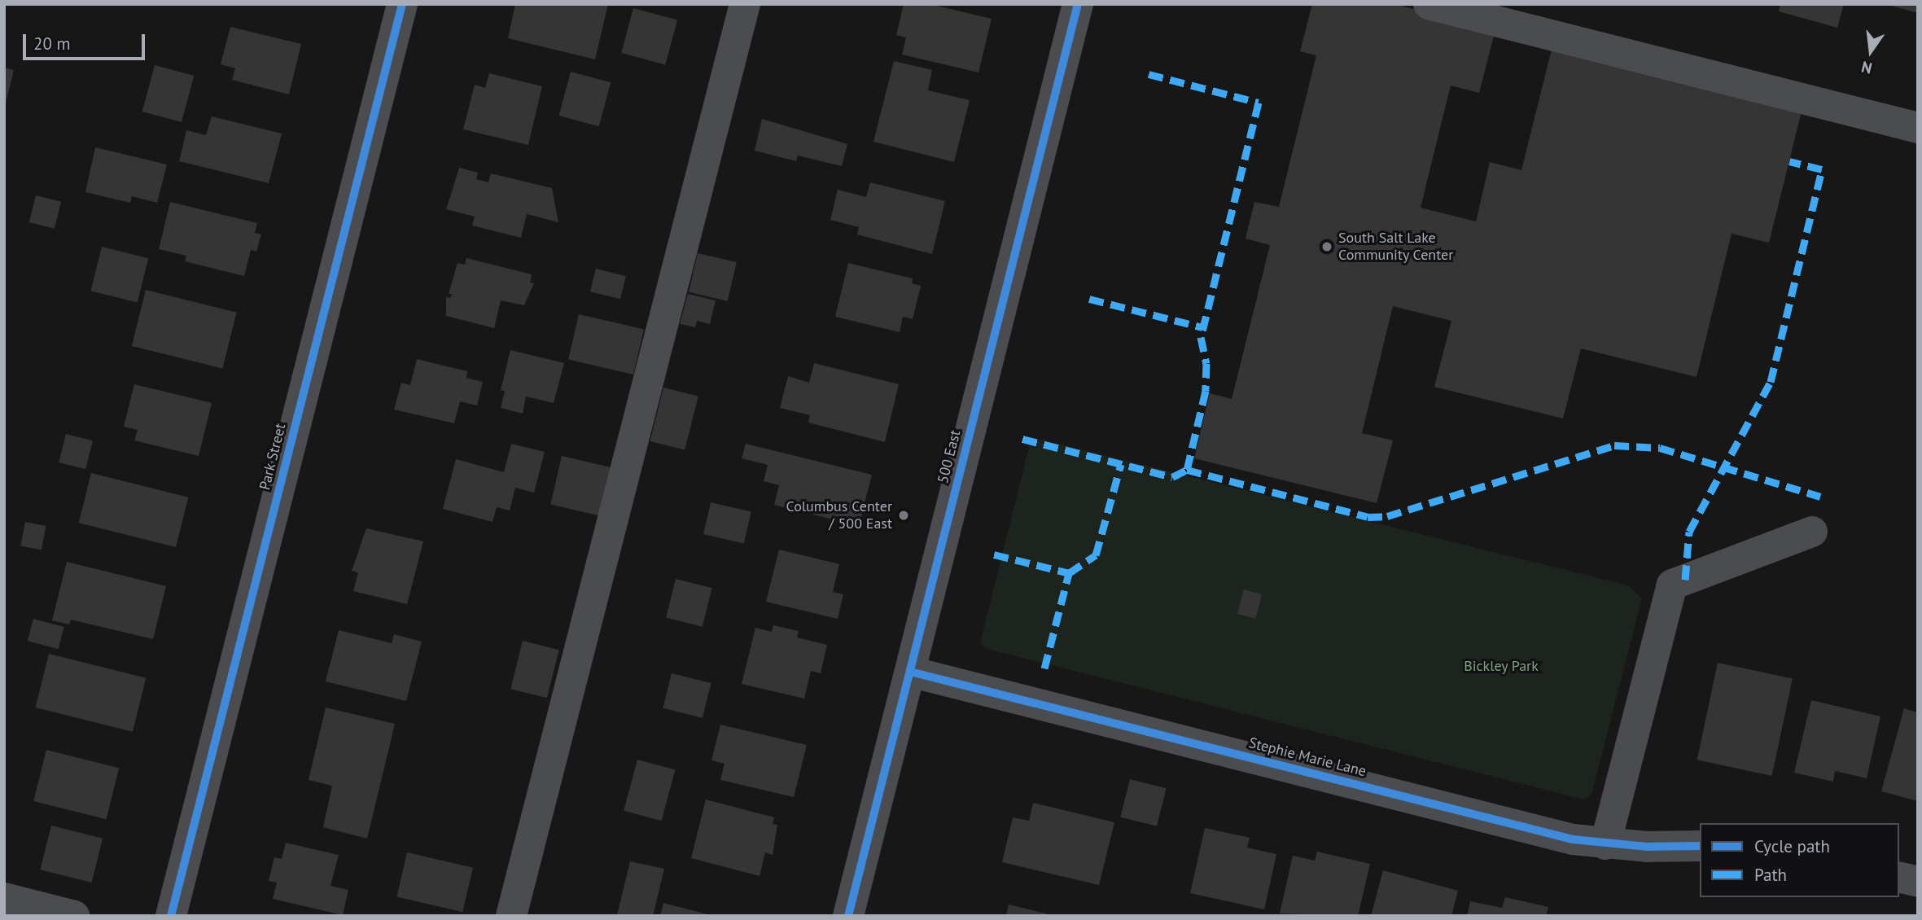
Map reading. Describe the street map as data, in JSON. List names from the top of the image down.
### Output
{
  "streets": {
    "street": ["Park Street", "500 East", "Stephie Marie Lane"]
  },
  "crossings": [
    ["500 East", "Stephie Marie Lane"]
  ],
  "parks": ["Bickley Park"],
  "places": ["South Salt Lake Community Center", "Columbus Center / 500 East"],
  "legend": ["Cycle path", "Path"],
  "scale_bar": "20 m",
  "north": "bottom"
}
